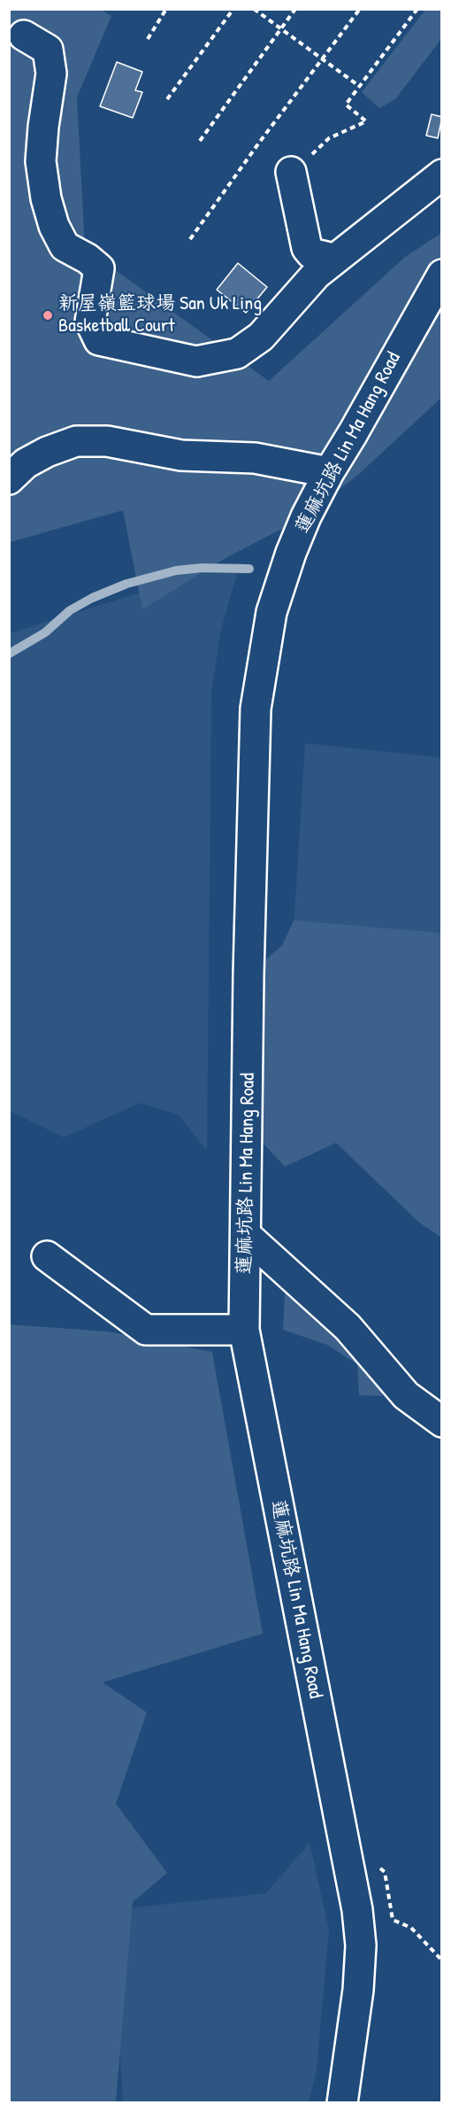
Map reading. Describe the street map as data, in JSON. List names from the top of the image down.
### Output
{
  "streets": {
    "street": ["蓮麻坑路 Lin Ma Hang Road"]
  },
  "places": ["新屋嶺籃球場 San Uk Ling Basketball Court"]
}
